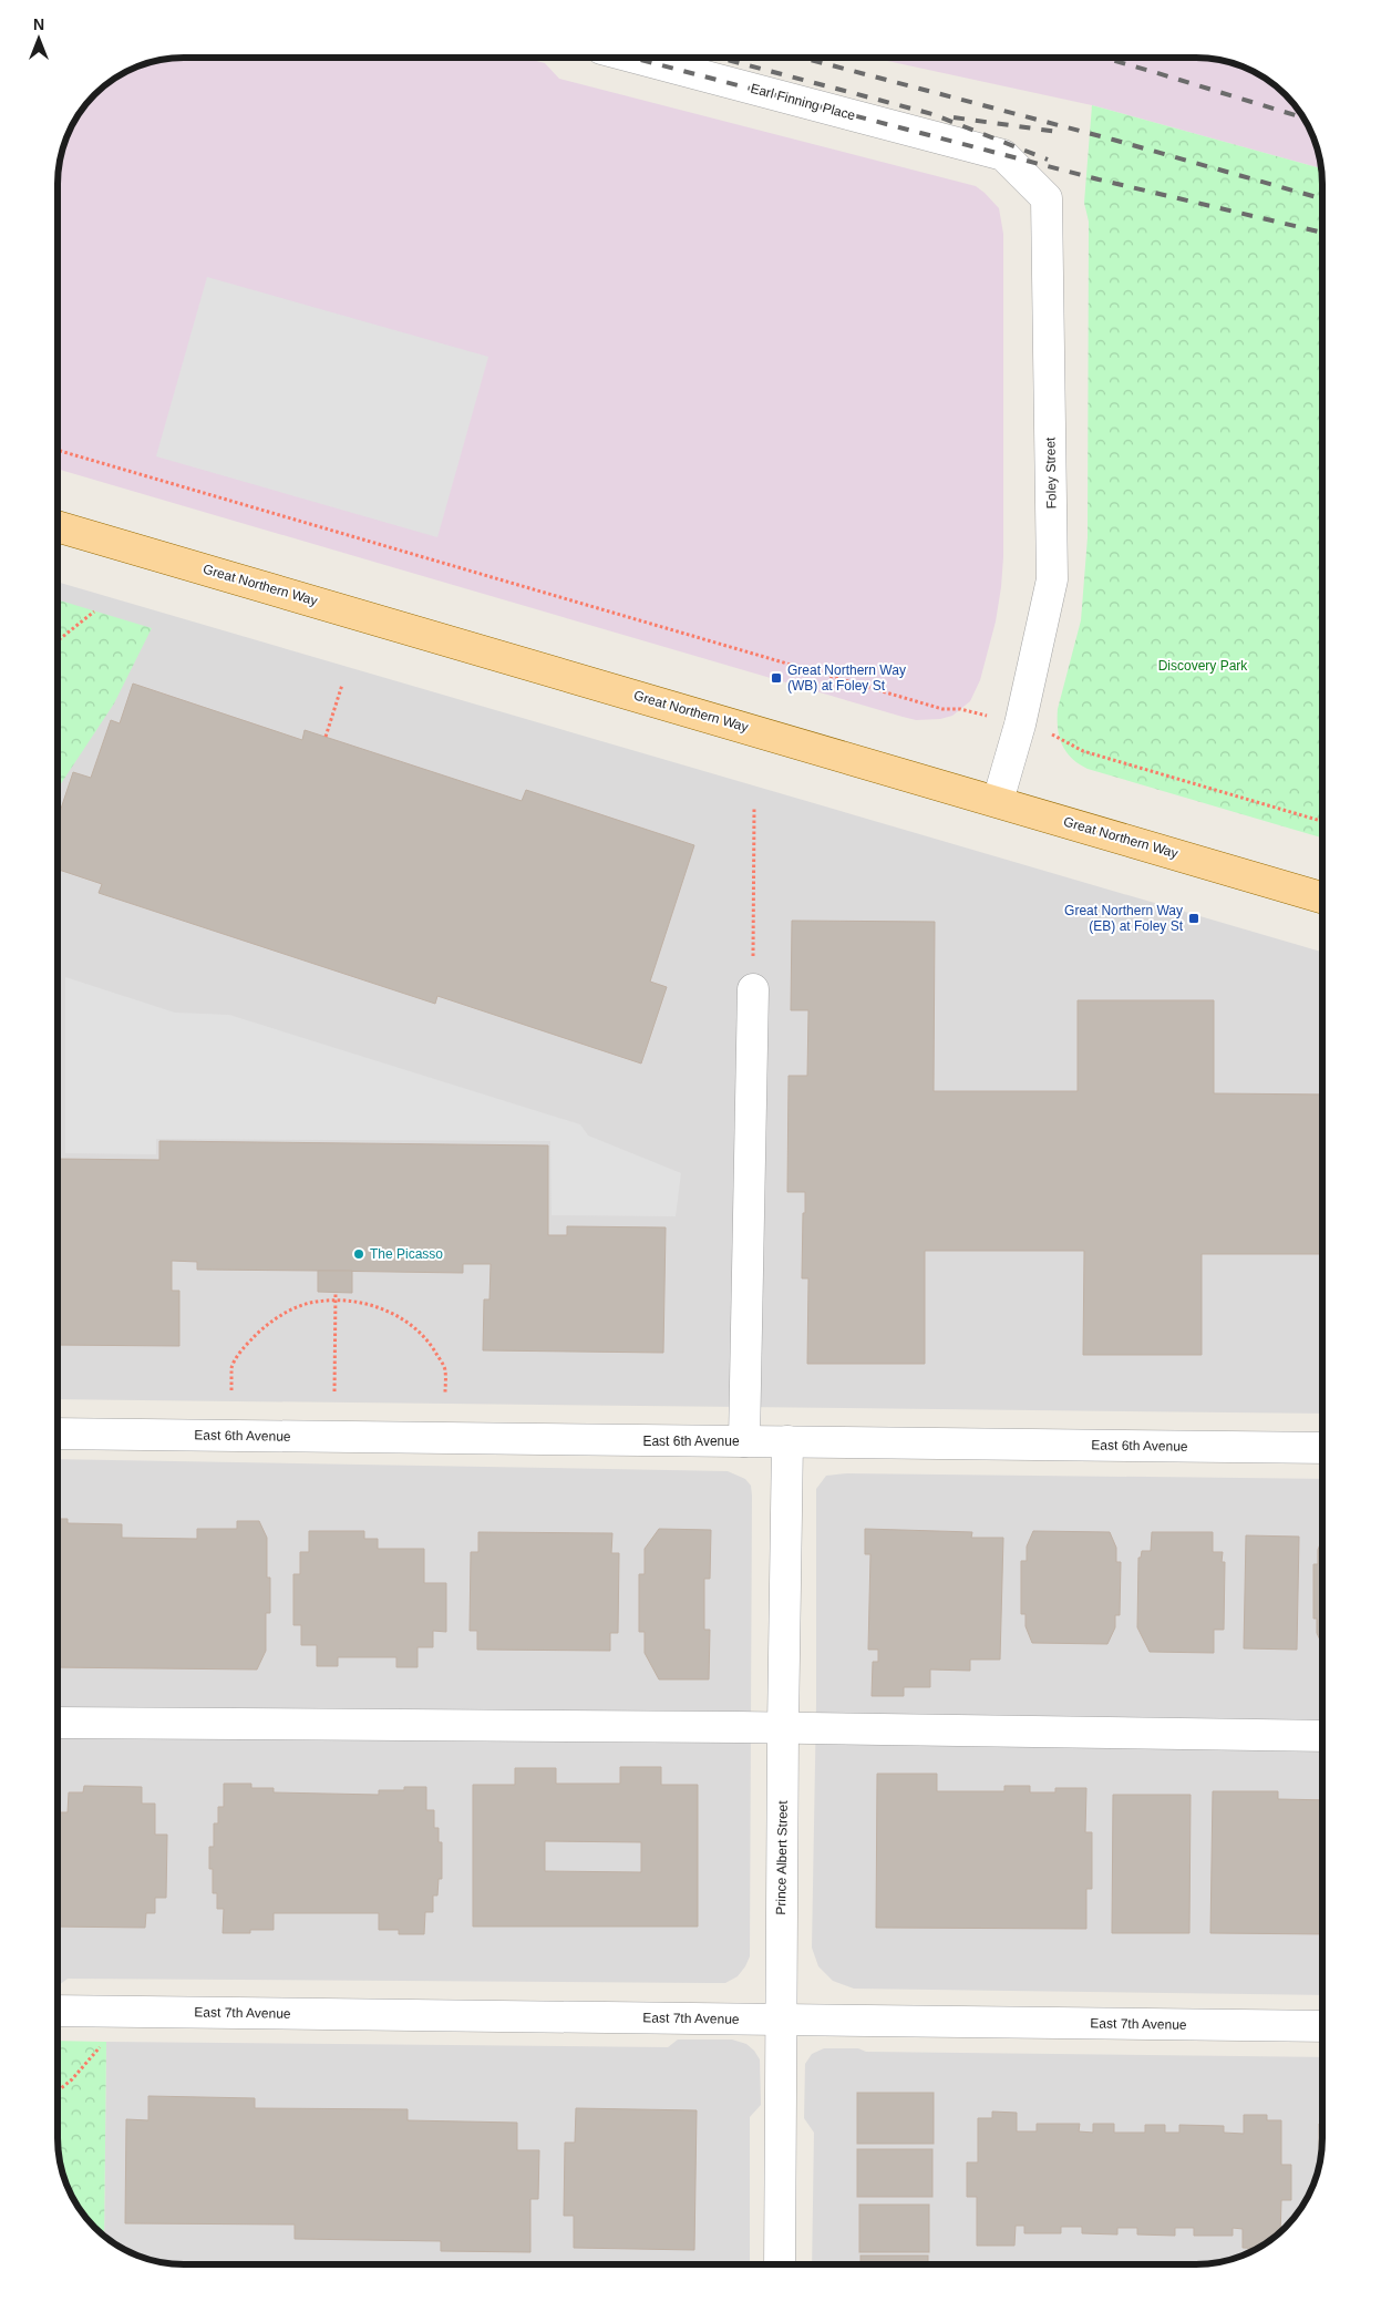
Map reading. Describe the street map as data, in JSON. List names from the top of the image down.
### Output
{
  "streets": {
    "main road": ["Great Northern Way"],
    "street": [
      "Earl Finning Place",
      "Foley Street",
      "East 6th Avenue",
      "Prince Albert Street",
      "East 7th Avenue"
    ]
  },
  "crossings": [
    ["Earl Finning Place", "Foley Street"],
    ["Foley Street", "Great Northern Way"],
    ["East 6th Avenue", "Prince Albert Street"],
    ["Prince Albert Street", "East 7th Avenue"]
  ],
  "parks": ["Discovery Park"],
  "places": {
    "transit": ["Great Northern Way (WB) at Foley St", "Great Northern Way (EB) at Foley St"],
    "other": ["The Picasso"]
  },
  "north": "top"
}
